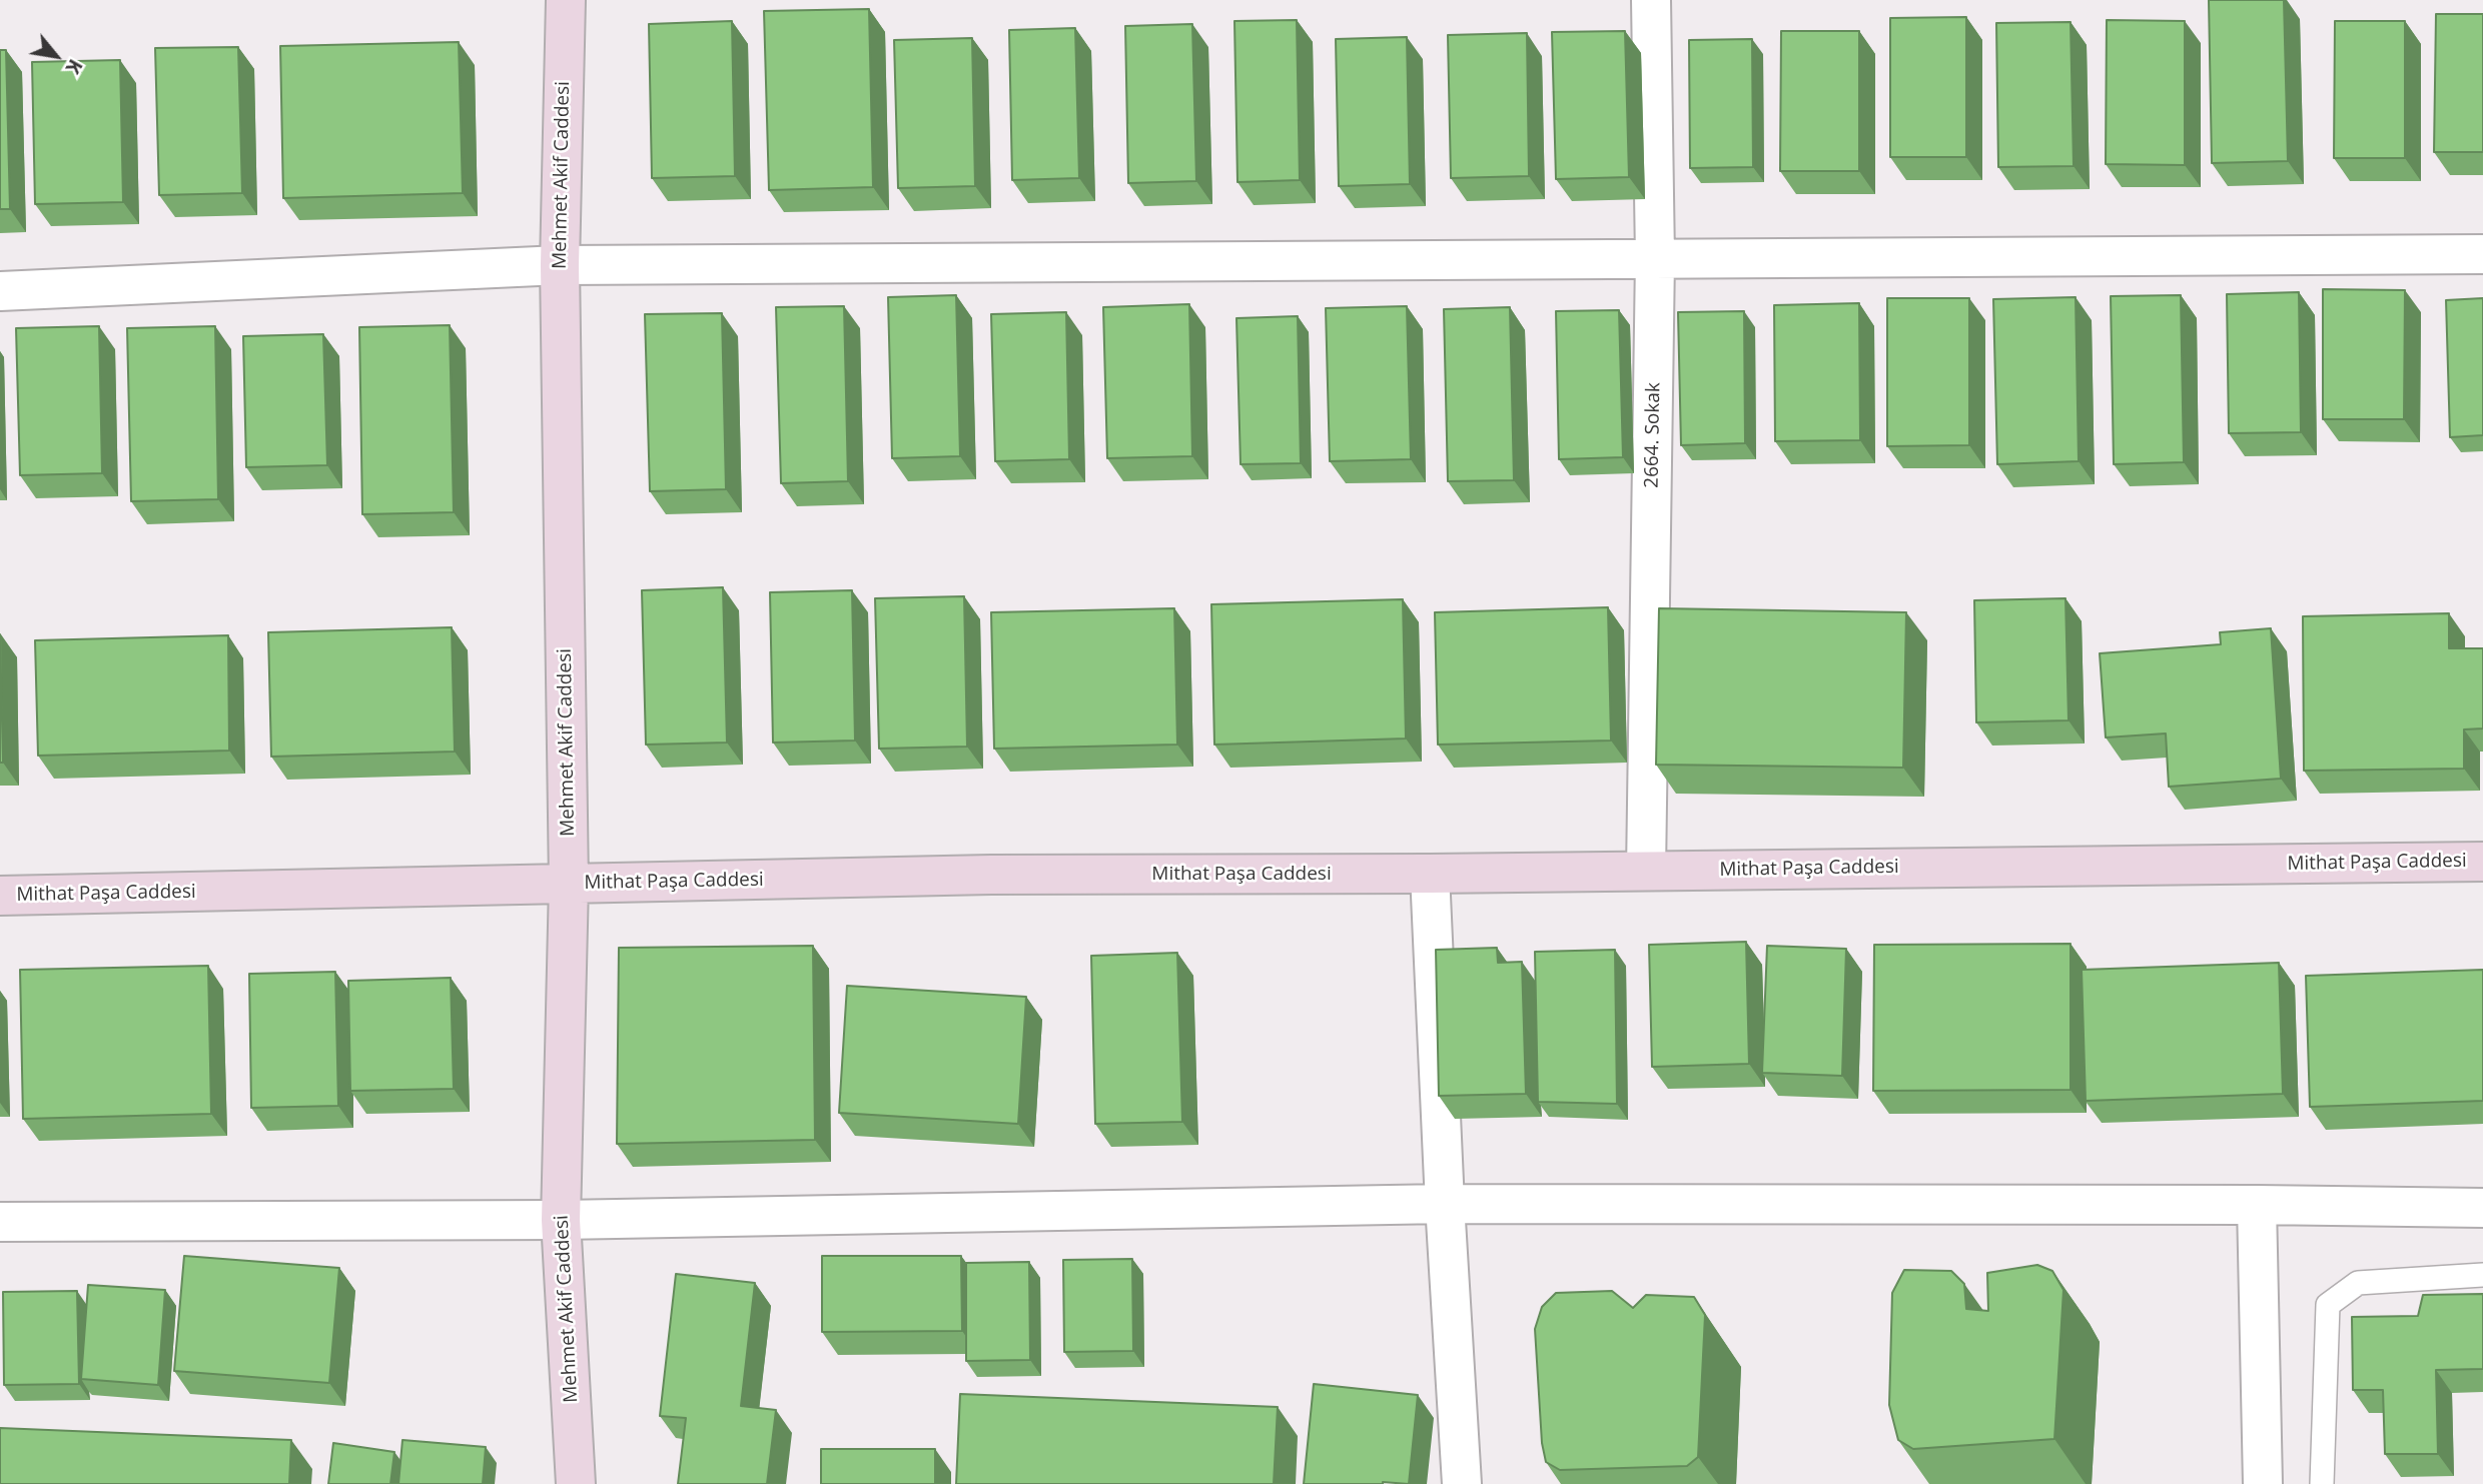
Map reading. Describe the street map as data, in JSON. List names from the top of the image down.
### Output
{
  "streets": {
    "street": ["Mehmet Akif Caddesi", "2664. Sokak", "Mithat Paşa Caddesi"]
  },
  "crossings": [
    ["Mehmet Akif Caddesi", "Mithat Paşa Caddesi"],
    ["2664. Sokak", "Mithat Paşa Caddesi"]
  ],
  "north": "bottom right"
}
